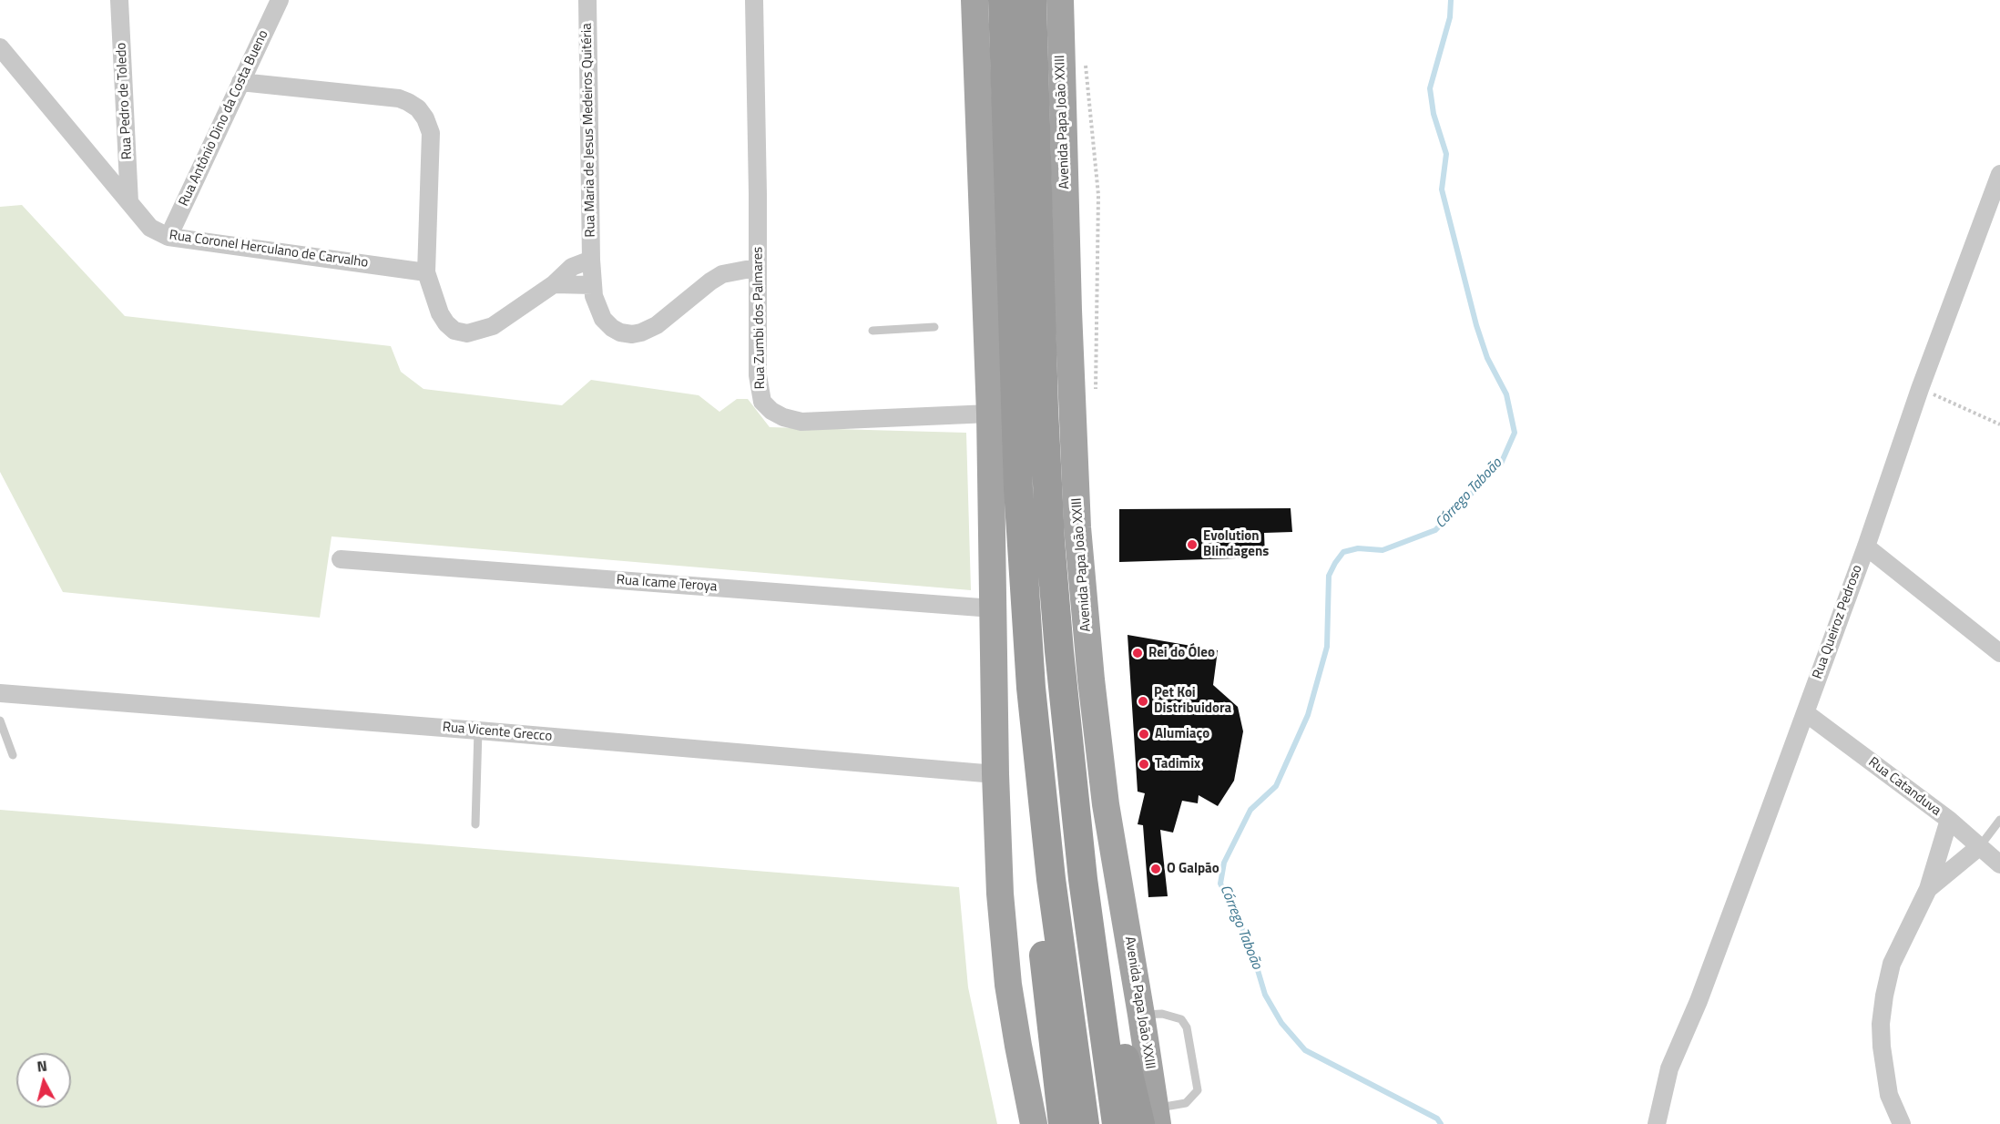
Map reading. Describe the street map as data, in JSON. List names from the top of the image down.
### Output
{
  "streets": {
    "highway": ["Avenida Papa João XXIII"],
    "street": [
      "Rua Pedro de Toledo",
      "Rua Antônio Dino da Costa Bueno",
      "Rua Maria de Jesus Medeiros Quitéria",
      "Rua Coronel Herculano de Carvalho",
      "Rua Zumbi dos Palmares",
      "Rua Icame Teroya",
      "Rua Queiroz Pedroso",
      "Rua Vicente Grecco",
      "Rua Catanduva"
    ]
  },
  "crossings": [
    ["Rua Pedro de Toledo", "Rua Coronel Herculano de Carvalho"],
    ["Rua Antônio Dino da Costa Bueno", "Rua Coronel Herculano de Carvalho"],
    ["Rua Maria de Jesus Medeiros Quitéria", "Rua Zumbi dos Palmares"],
    ["Rua Queiroz Pedroso", "Rua Catanduva"]
  ],
  "water": ["Córrego Taboão"],
  "places": [
    "Evolution Blindagens",
    "Rei do Óleo",
    "Pet Koi Distribuidora",
    "Alumiaço",
    "Tadimix",
    "O Galpão"
  ],
  "north": "top"
}
